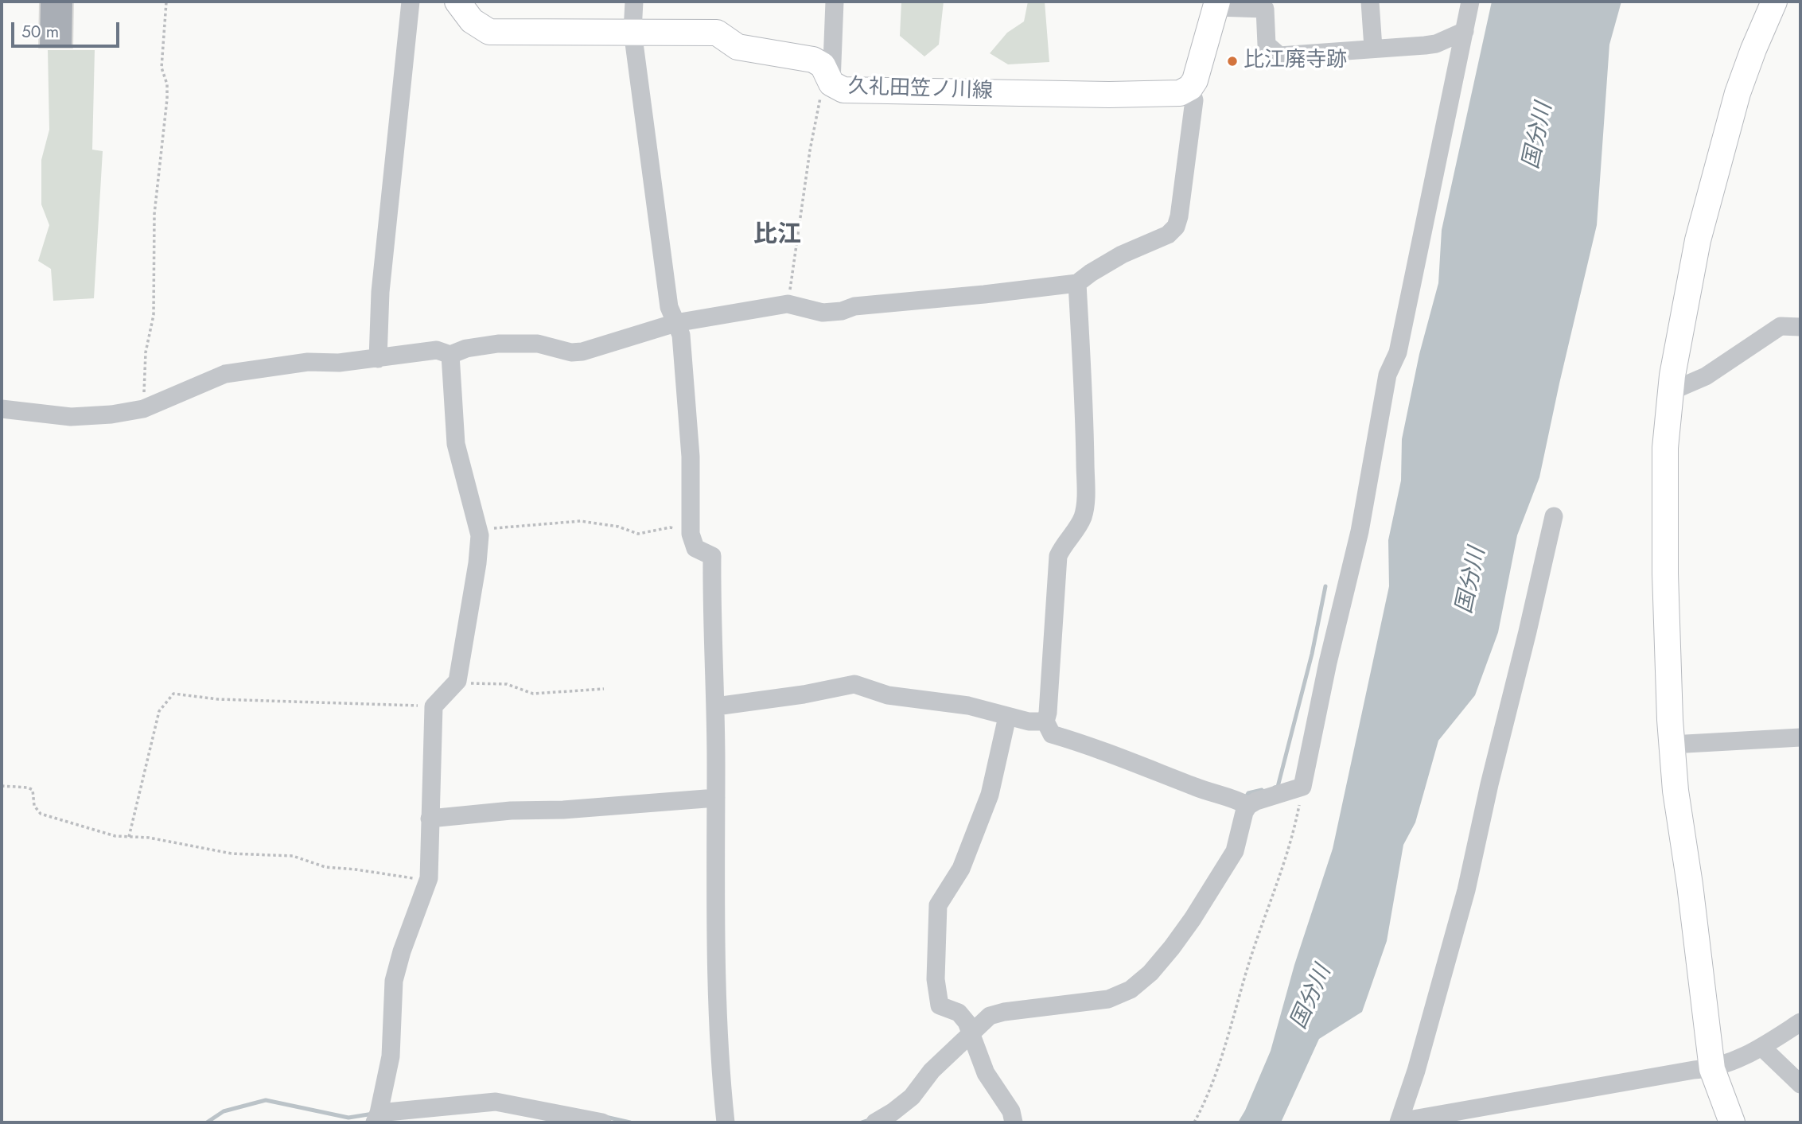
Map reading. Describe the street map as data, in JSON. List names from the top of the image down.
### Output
{
  "streets": {
    "street": ["久礼田笠ノ川線"]
  },
  "districts": ["比江"],
  "water": ["国分川"],
  "places": ["比江廃寺跡"],
  "scale_bar": "50 m"
}
